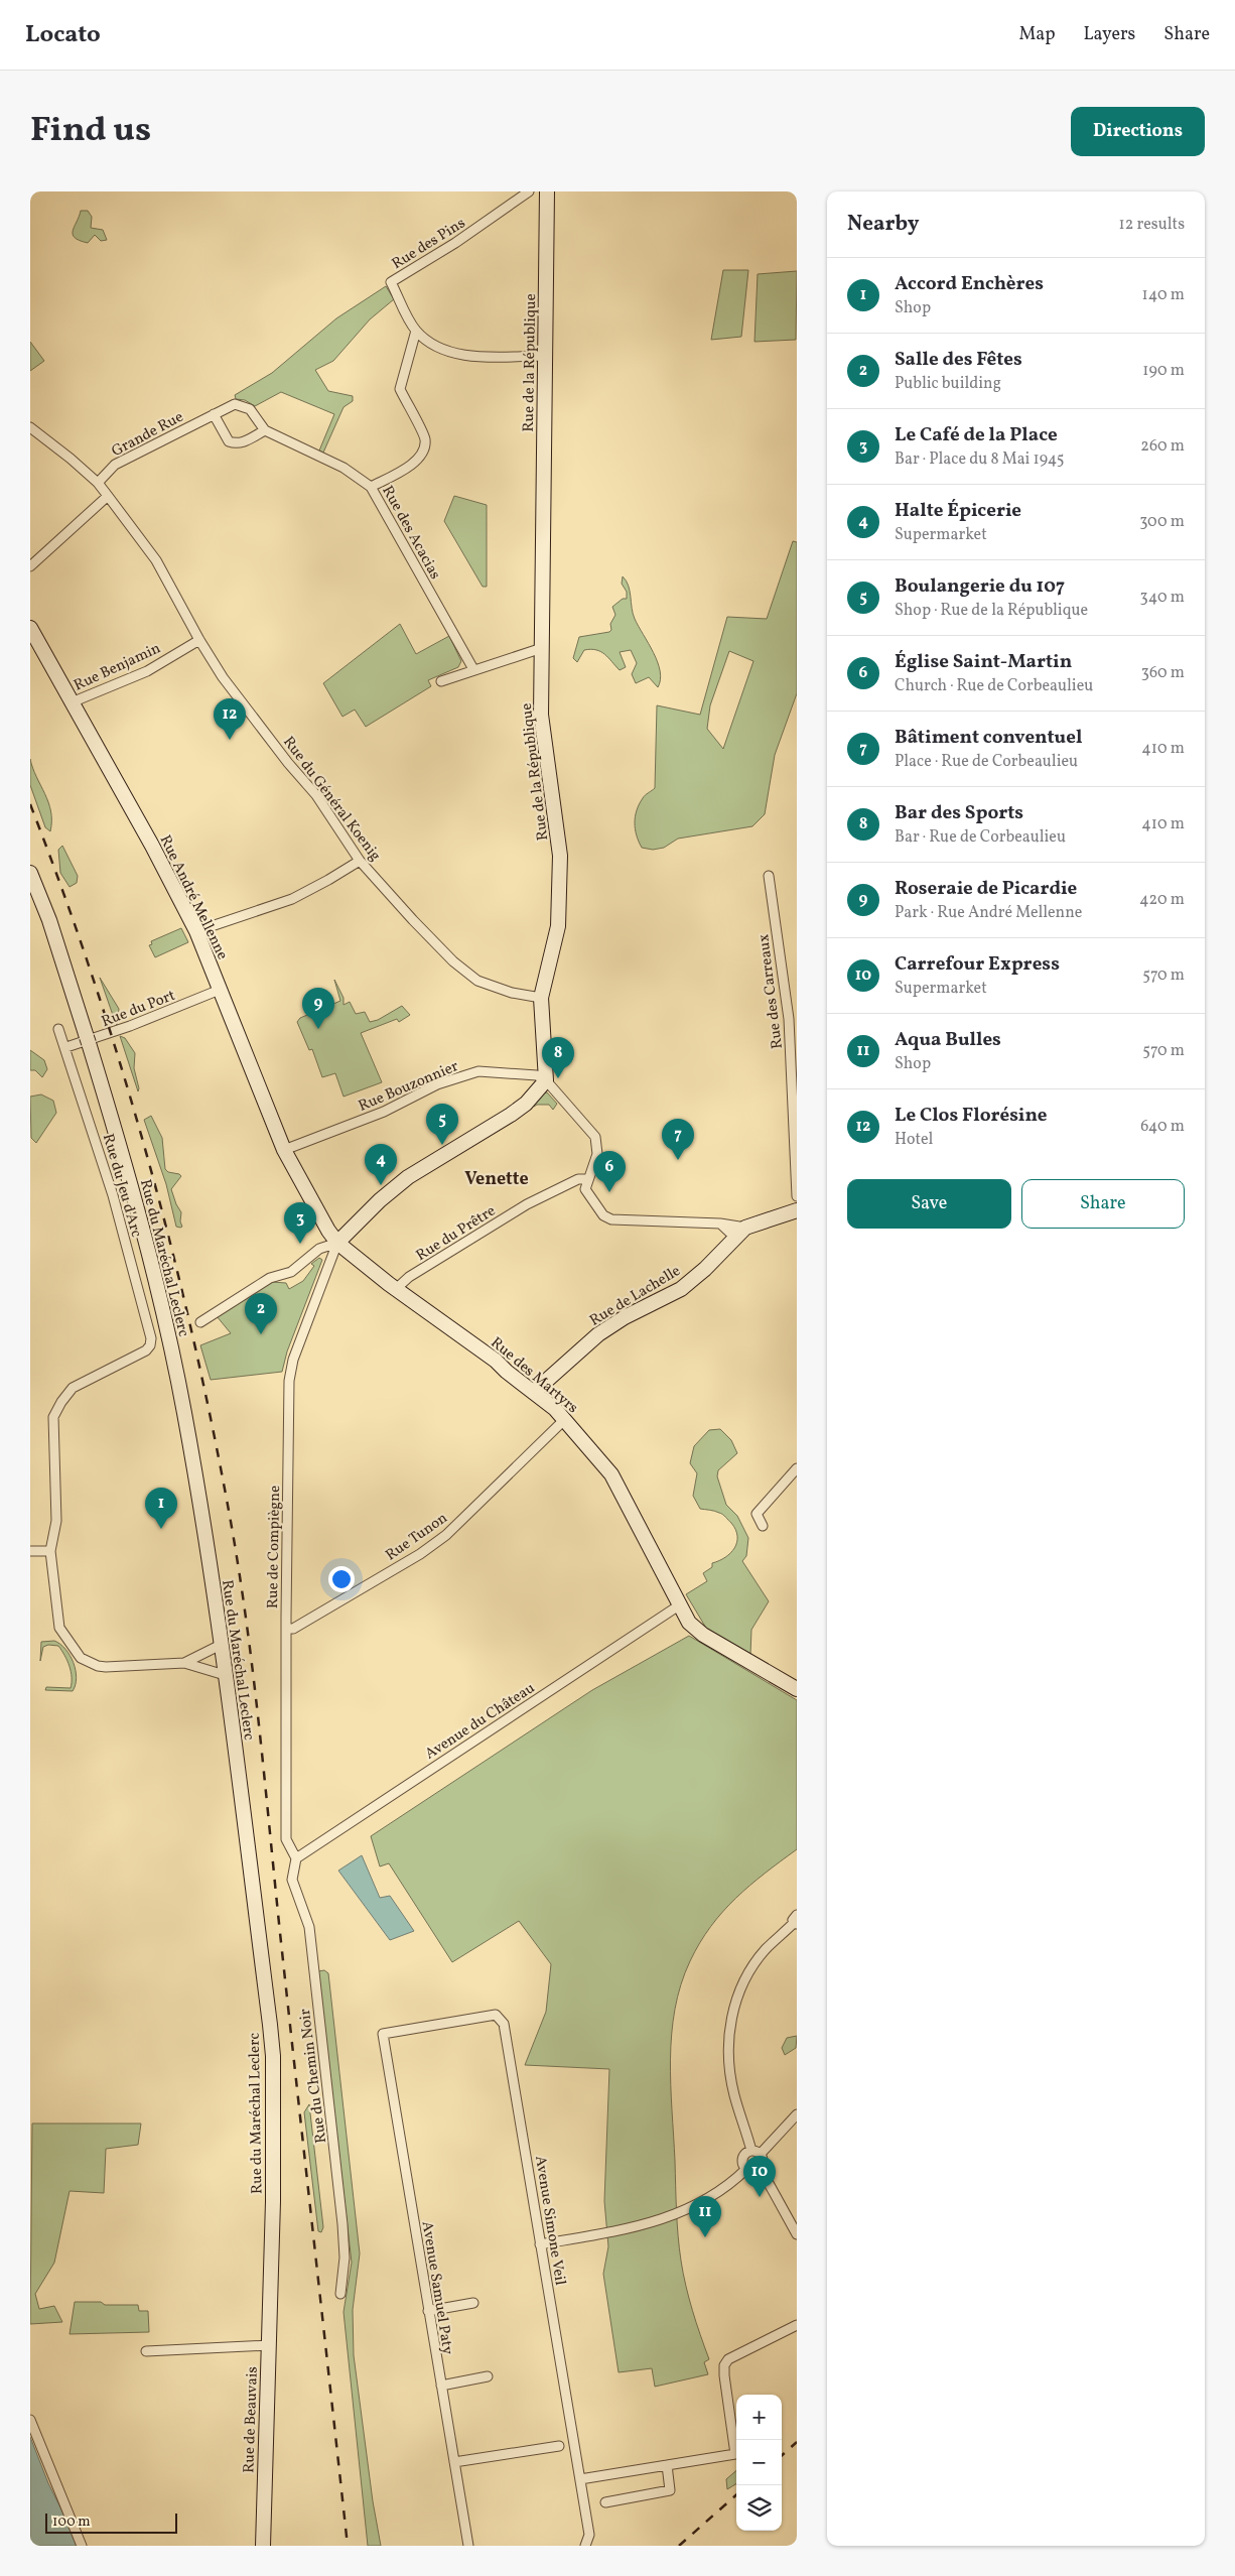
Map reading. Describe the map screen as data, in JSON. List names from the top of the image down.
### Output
{
  "streets": {
    "street": [
      "Rue des Pins",
      "Rue de la République",
      "Grande Rue",
      "Rue des Acacias",
      "Rue Benjamin",
      "Rue du Général Koenig",
      "Rue André Mellenne",
      "Rue des Carreaux",
      "Rue du Port",
      "Rue Bouzonnier",
      "Rue du Jeu d'Arc",
      "Rue du Prêtre",
      "Rue du Maréchal Leclerc",
      "Rue de Lachelle",
      "Rue des Martyrs",
      "Rue Tunon",
      "Rue de Compiègne",
      "Avenue du Château",
      "Rue du Chemin Noir",
      "Avenue Simone Veil",
      "Avenue Samuel Paty",
      "Rue de Beauvais"
    ]
  },
  "crossings": [
    ["Rue de la République", "Rue du Général Koenig"],
    ["Rue de la République", "Rue Bouzonnier"],
    ["Grande Rue", "Rue des Acacias"],
    ["Grande Rue", "Rue du Général Koenig"],
    ["Rue Benjamin", "Rue du Général Koenig"],
    ["Rue Benjamin", "Rue André Mellenne"],
    ["Rue André Mellenne", "Rue du Port"],
    ["Rue André Mellenne", "Rue Bouzonnier"],
    ["Rue André Mellenne", "Rue des Martyrs"],
    ["Rue André Mellenne", "Rue de Compiègne"],
    ["Rue du Port", "Rue du Jeu d'Arc"],
    ["Rue du Prêtre", "Rue des Martyrs"],
    ["Rue du Maréchal Leclerc", "Rue de Beauvais"],
    ["Rue de Lachelle", "Rue des Martyrs"],
    ["Rue des Martyrs", "Rue Tunon"],
    ["Rue des Martyrs", "Rue de Compiègne"],
    ["Rue des Martyrs", "Avenue du Château"],
    ["Rue Tunon", "Rue de Compiègne"],
    ["Rue de Compiègne", "Avenue du Château"],
    ["Rue de Compiègne", "Rue du Chemin Noir"],
    ["Avenue du Château", "Rue du Chemin Noir"],
    ["Avenue Simone Veil", "Avenue Samuel Paty"]
  ],
  "districts": ["Venette"],
  "scale_bar": "100 m",
  "page": {
    "header": "Locato",
    "nav": ["Map", "Layers", "Share"],
    "title": "Find us",
    "buttons": [
      "Directions",
      ["Save", "Share"]
    ],
    "heading": ["Nearby", "12 results"],
    "list": [
      {
        "mark": "1",
        "name": "Accord Enchères",
        "note": "Shop",
        "value": "140 m"
      },
      {
        "mark": "2",
        "name": "Salle des Fêtes",
        "note": "Public building",
        "value": "190 m"
      },
      {
        "mark": "3",
        "name": "Le Café de la Place",
        "note": "Bar · Place du 8 Mai 1945",
        "value": "260 m"
      },
      {
        "mark": "4",
        "name": "Halte Épicerie",
        "note": "Supermarket",
        "value": "300 m"
      },
      {
        "mark": "5",
        "name": "Boulangerie du 107",
        "note": "Shop · Rue de la République",
        "value": "340 m"
      },
      {
        "mark": "6",
        "name": "Église Saint-Martin",
        "note": "Church · Rue de Corbeaulieu",
        "value": "360 m"
      },
      {
        "mark": "7",
        "name": "Bâtiment conventuel",
        "note": "Place · Rue de Corbeaulieu",
        "value": "410 m"
      },
      {
        "mark": "8",
        "name": "Bar des Sports",
        "note": "Bar · Rue de Corbeaulieu",
        "value": "410 m"
      },
      {
        "mark": "9",
        "name": "Roseraie de Picardie",
        "note": "Park · Rue André Mellenne",
        "value": "420 m"
      },
      {
        "mark": "10",
        "name": "Carrefour Express",
        "note": "Supermarket",
        "value": "570 m"
      },
      {
        "mark": "11",
        "name": "Aqua Bulles",
        "note": "Shop",
        "value": "570 m"
      },
      {
        "mark": "12",
        "name": "Le Clos Florésine",
        "note": "Hotel",
        "value": "640 m"
      }
    ],
    "pins": [
      "12",
      "9",
      "8",
      "5",
      "7",
      "4",
      "6",
      "3",
      "2",
      "1",
      "10",
      "11"
    ],
    "map_buttons": ["+", "−"],
    "scale": "100 m"
  }
}
